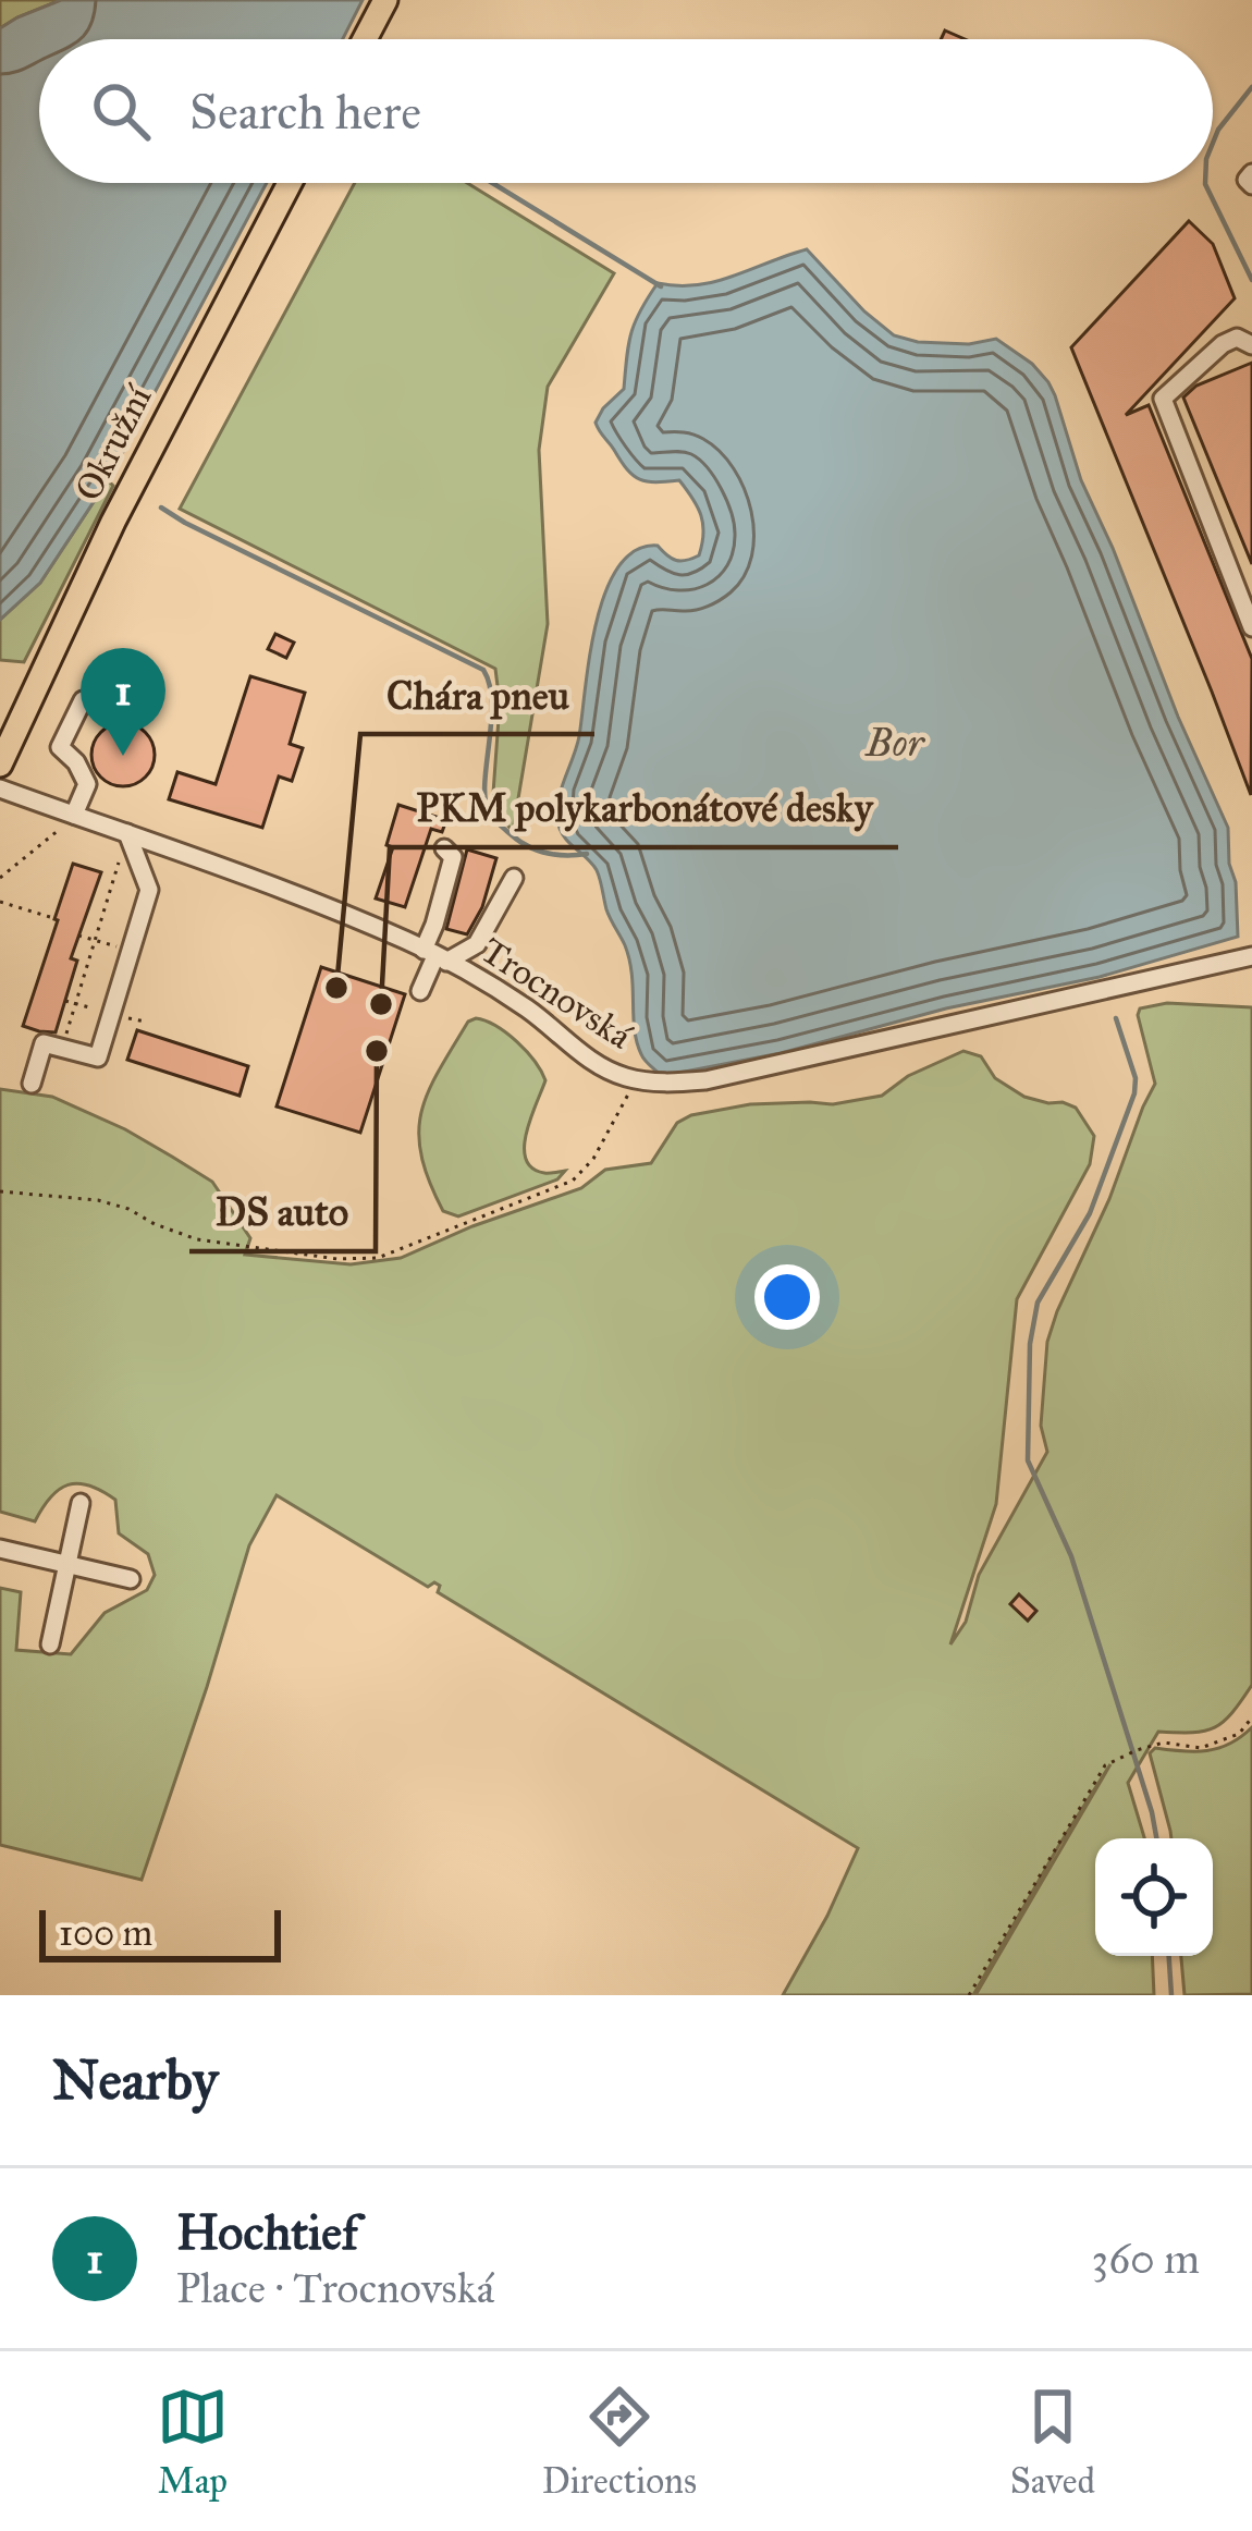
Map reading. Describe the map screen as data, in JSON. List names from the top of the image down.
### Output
{
  "streets": {
    "main road": ["Okružní"],
    "street": ["Trocnovská"]
  },
  "water": ["Bor"],
  "places": ["Chára pneu", "PKM polykarbonátové desky", "DS auto"],
  "scale_bar": "100 m",
  "page": {
    "search": "Search here",
    "pins": "1",
    "scale": "100 m",
    "heading": "Nearby",
    "list": [
      {
        "mark": "1",
        "name": "Hochtief",
        "note": "Place · Trocnovská",
        "value": "360 m"
      }
    ],
    "nav": ["Map", "Directions", "Saved"]
  }
}
